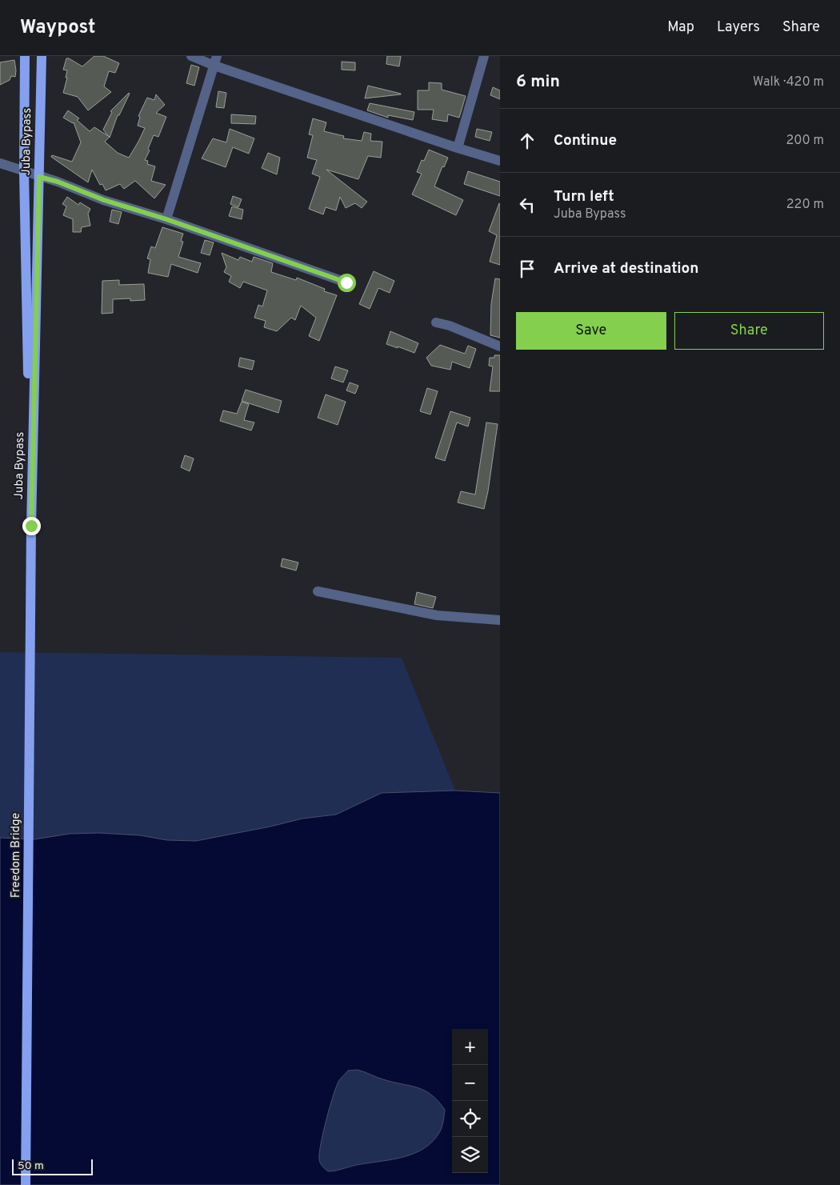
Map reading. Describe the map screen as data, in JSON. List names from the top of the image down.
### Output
{
  "streets": {
    "main road": ["Juba Bypass", "Freedom Bridge"]
  },
  "crossings": [
    ["Juba Bypass", "Freedom Bridge"]
  ],
  "scale_bar": "50 m",
  "page": {
    "header": "Waypost",
    "nav": ["Map", "Layers", "Share"],
    "heading": ["6 min", "Walk · 420 m"],
    "list": [
      ["Continue", "200 m"],
      ["Turn left", "Juba Bypass", "220 m"],
      "Arrive at destination"
    ],
    "buttons": ["Save", "Share"],
    "map_buttons": ["+", "−"],
    "scale": "50 m"
  }
}
